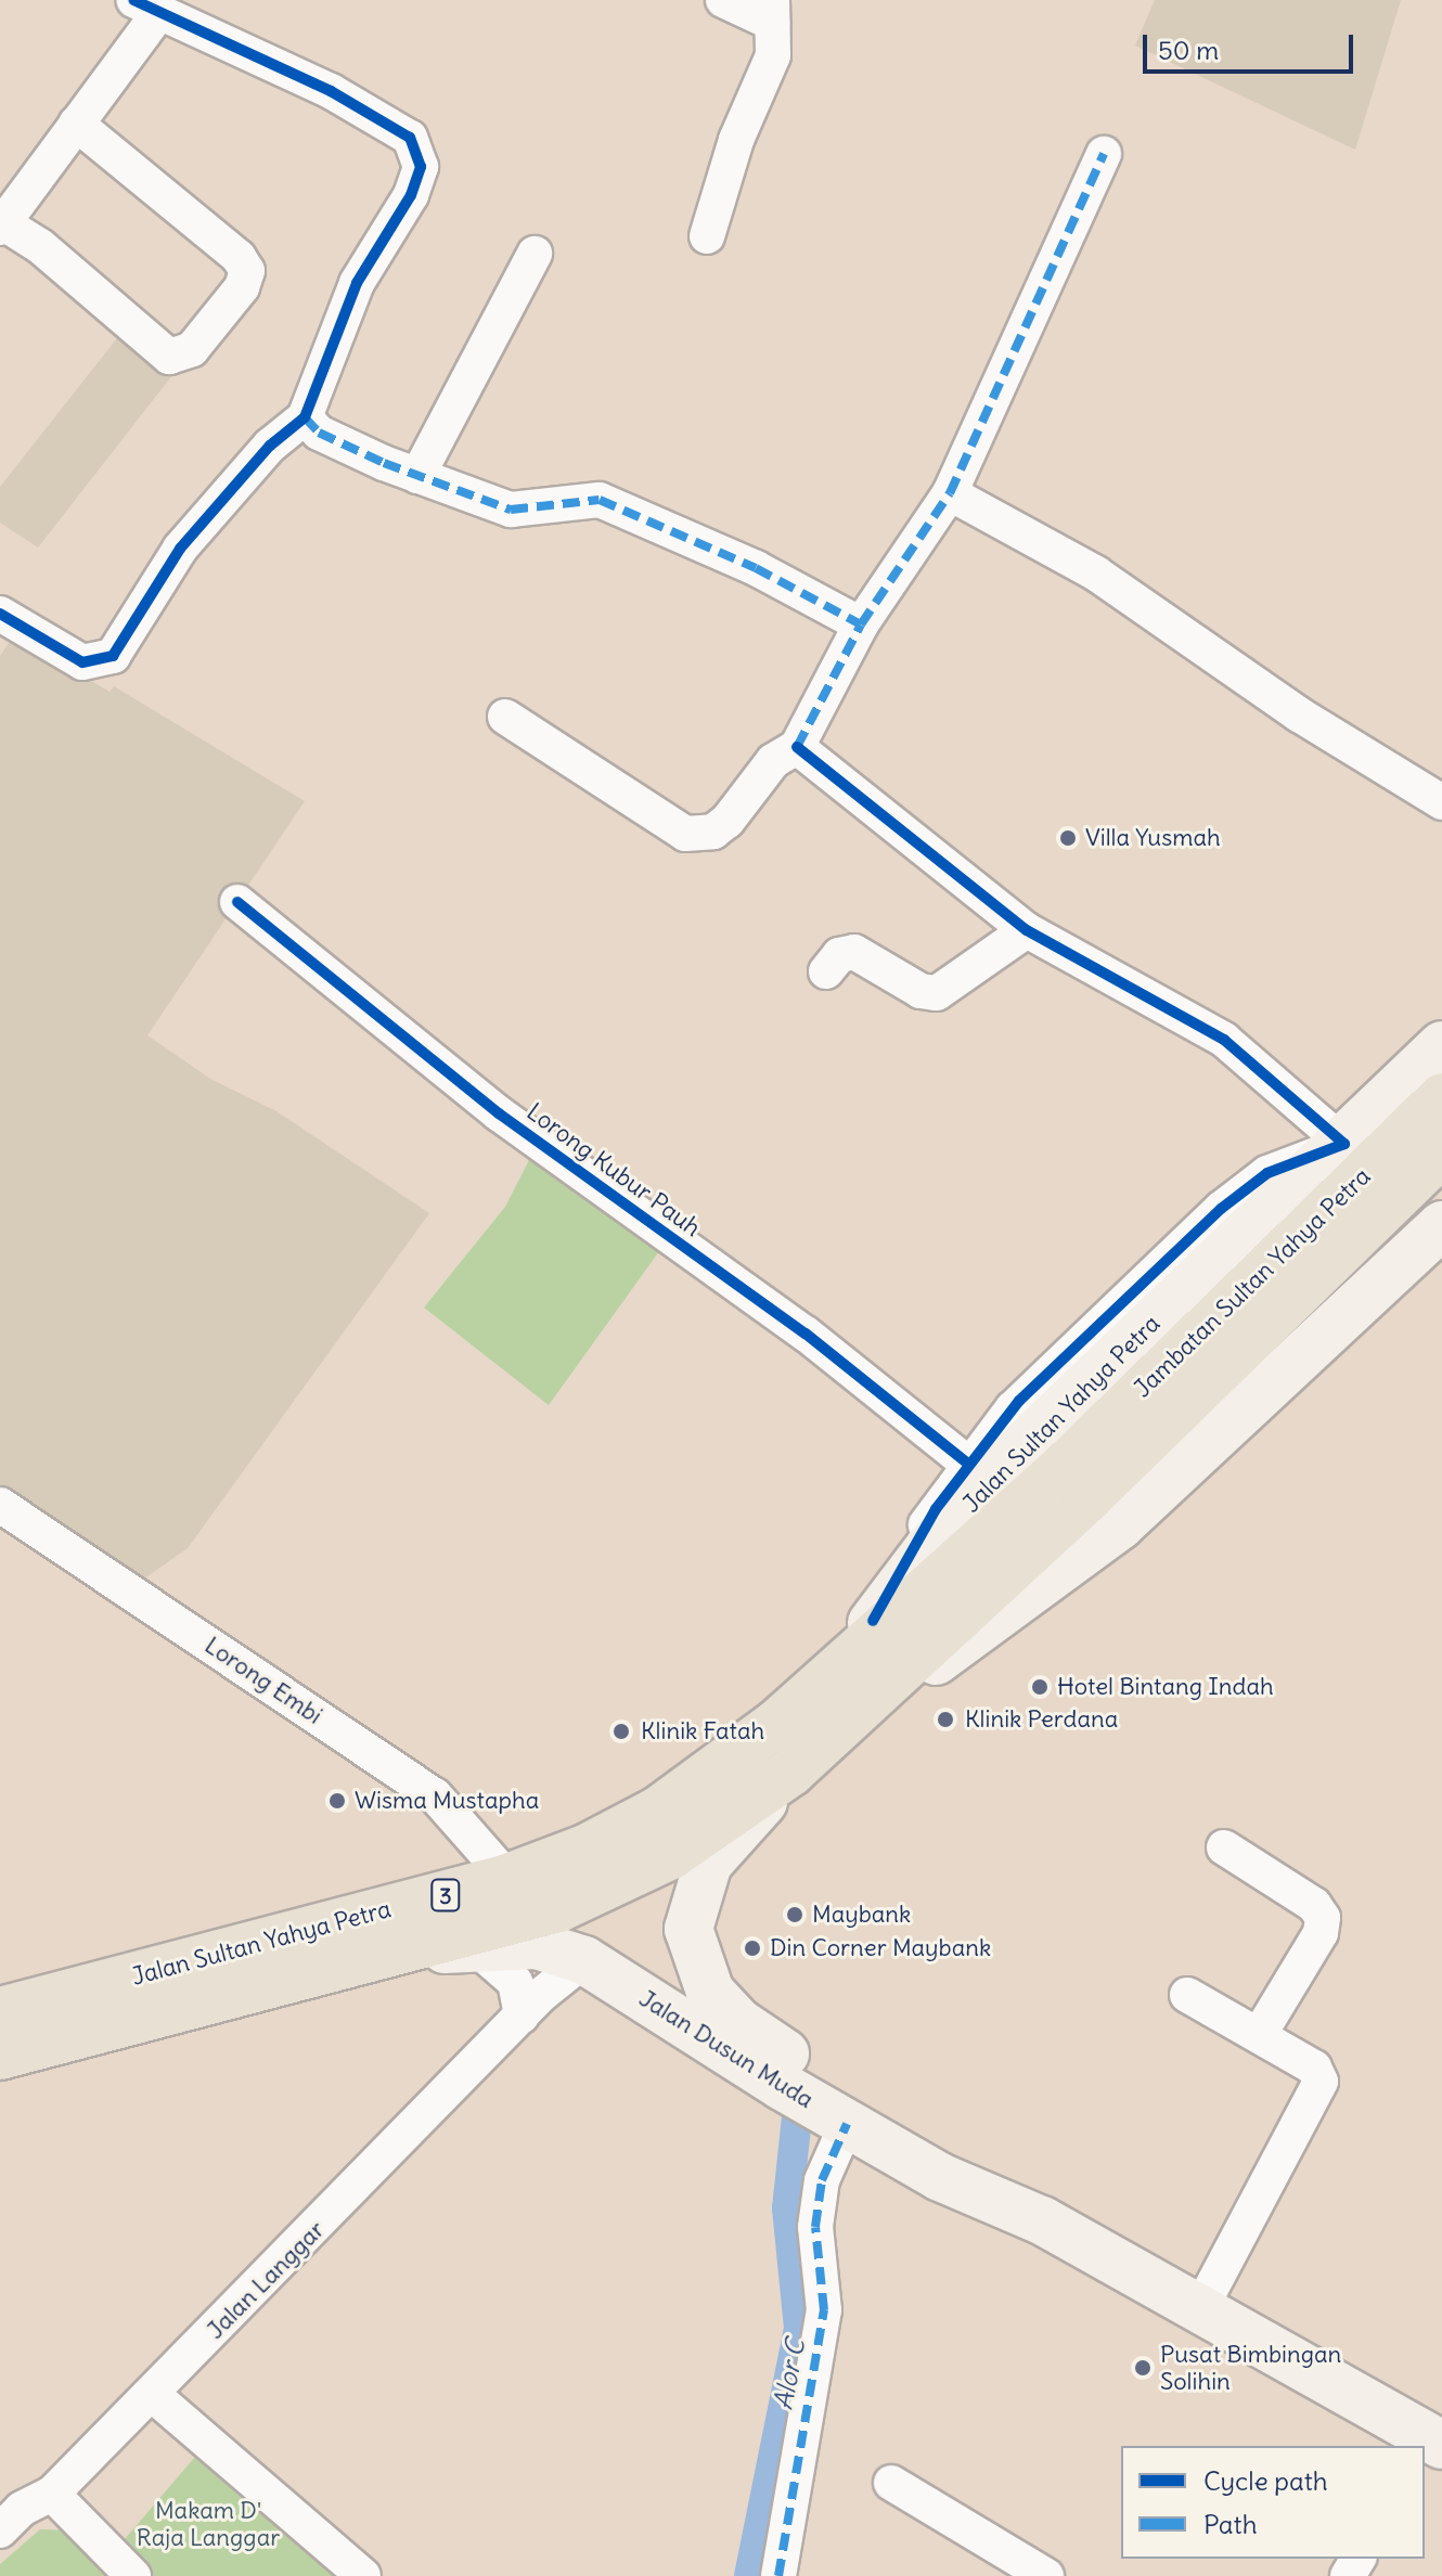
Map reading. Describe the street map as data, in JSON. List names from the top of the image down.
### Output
{
  "streets": {
    "highway": ["Jambatan Sultan Yahya Petra", "Jalan Sultan Yahya Petra", "3"],
    "main road": ["Jalan Dusun Muda"],
    "street": ["Lorong Kubur Pauh", "Lorong Embi", "Jalan Langgar"]
  },
  "crossings": [
    ["Jalan Sultan Yahya Petra", "Lorong Embi"],
    ["Jalan Sultan Yahya Petra", "Jalan Dusun Muda"],
    ["Jalan Dusun Muda", "Jalan Langgar"]
  ],
  "water": ["Alor C"],
  "parks": ["Makam D' Raja Langgar"],
  "places": [
    "Villa Yusmah",
    "Hotel Bintang Indah",
    "Klinik Perdana",
    "Klinik Fatah",
    "Wisma Mustapha",
    "Maybank",
    "Din Corner Maybank",
    "Pusat Bimbingan Solihin"
  ],
  "legend": ["Cycle path", "Path"],
  "scale_bar": "50 m"
}
